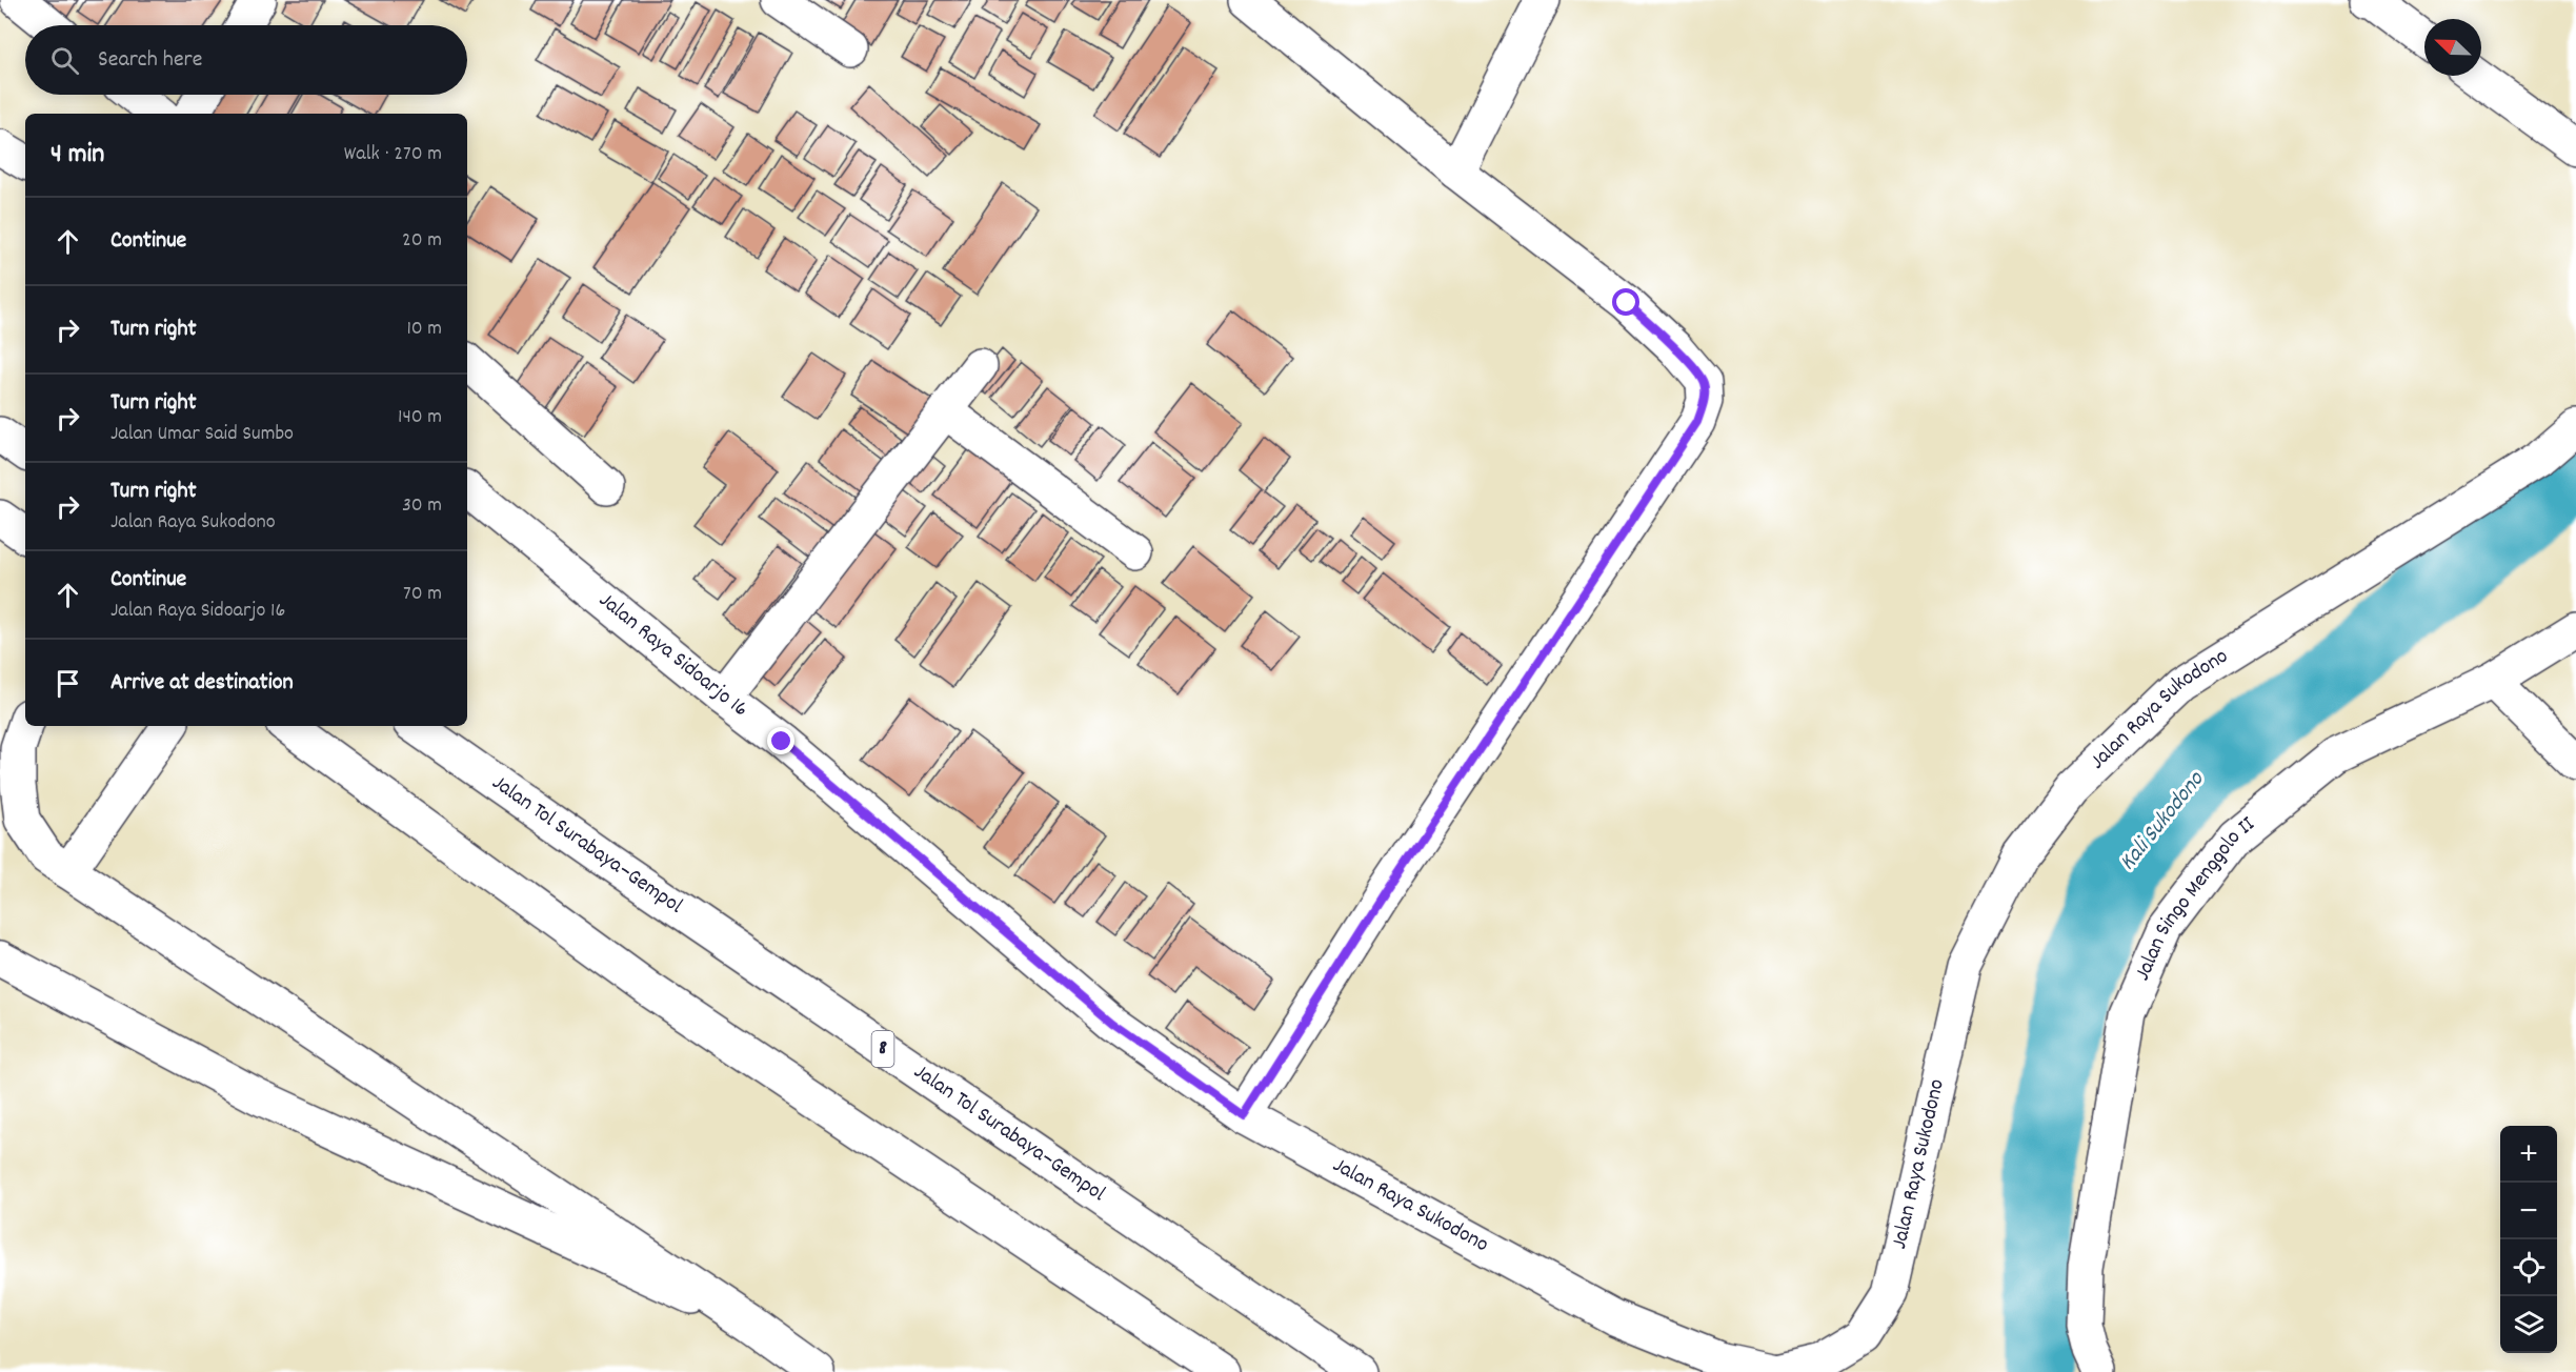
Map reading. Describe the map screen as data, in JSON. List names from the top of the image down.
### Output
{
  "streets": {
    "main road": [
      "Jalan Raya Sidoarjo 16",
      "Jalan Raya Sukodono",
      "Jalan Tol Surabaya–Gempol",
      "Jalan Singo Menggolo II",
      "8"
    ]
  },
  "crossings": [
    ["Jalan Raya Sidoarjo 16", "Jalan Raya Sukodono"]
  ],
  "water": ["Kali Sukodono"],
  "north": "top left",
  "page": {
    "search": "Search here",
    "heading": ["4 min", "Walk · 270 m"],
    "list": [
      ["Continue", "20 m"],
      ["Turn right", "10 m"],
      ["Turn right", "Jalan Umar Said Sumbo", "140 m"],
      ["Turn right", "Jalan Raya Sukodono", "30 m"],
      ["Continue", "Jalan Raya Sidoarjo 16", "70 m"],
      "Arrive at destination"
    ],
    "map_buttons": ["+", "−"]
  }
}
